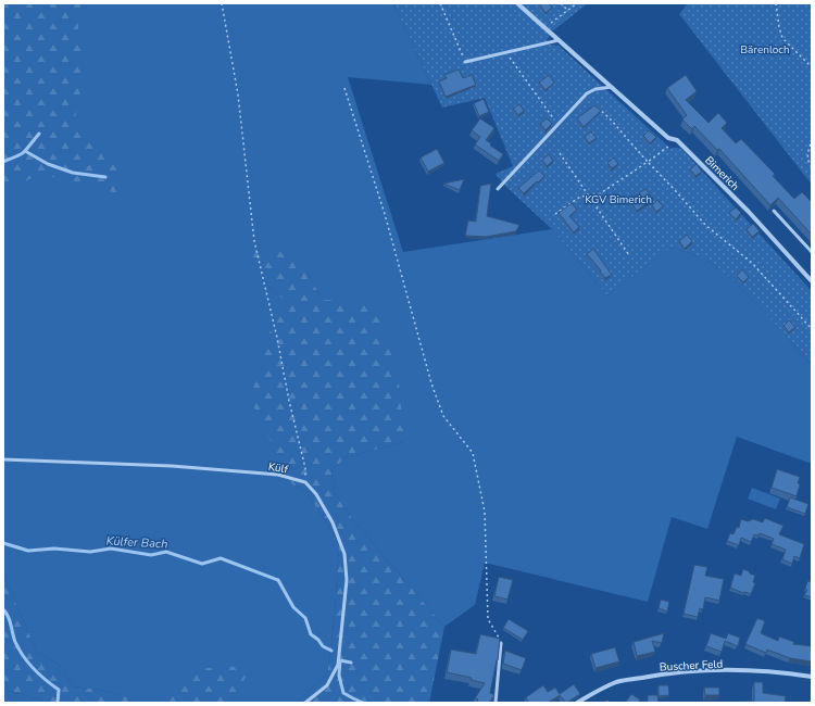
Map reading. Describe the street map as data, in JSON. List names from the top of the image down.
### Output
{
  "streets": {
    "street": ["Bimerich", "Buscher Feld"],
    "lane": ["Külf"]
  },
  "water": ["Külfer Bach"],
  "parks": ["Bärenloch", "KGV Bimerich"]
}
